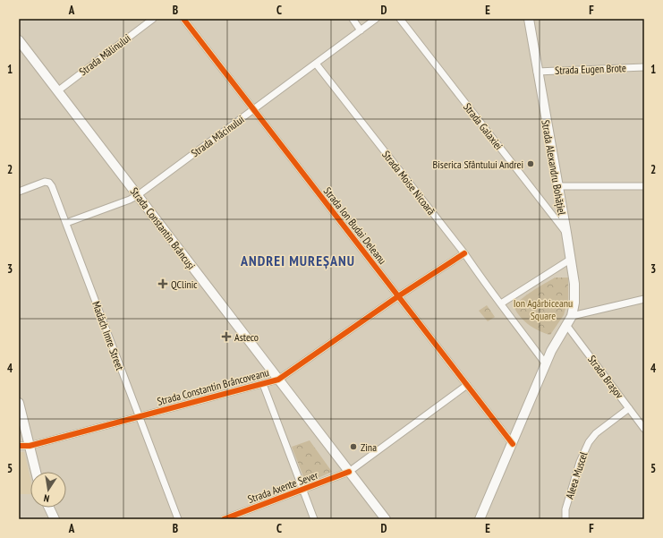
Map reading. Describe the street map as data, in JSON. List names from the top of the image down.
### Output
{
  "streets": {
    "main road": ["Strada Alexandru Bohățiel", "Strada Constantin Brâncuși"],
    "street": [
      "Strada Mălinului",
      "Strada Eugen Brote",
      "Strada Galaxiei",
      "Strada Măcinului",
      "Strada Moise Nicoară",
      "Strada Ion Budai Deleanu",
      "Madách Imre Street",
      "Strada Brașov",
      "Strada Constantin Brâncoveanu",
      "Aleea Muscel",
      "Strada Axente Sever"
    ]
  },
  "crossings": [
    ["Strada Mălinului", "Strada Constantin Brâncuși"],
    ["Strada Eugen Brote", "Strada Alexandru Bohățiel"],
    ["Strada Galaxiei", "Strada Alexandru Bohățiel"],
    ["Strada Măcinului", "Strada Moise Nicoară"],
    ["Strada Măcinului", "Strada Ion Budai Deleanu"],
    ["Strada Măcinului", "Strada Constantin Brâncuși"],
    ["Strada Măcinului", "Madách Imre Street"],
    ["Strada Moise Nicoară", "Strada Constantin Brâncoveanu"],
    ["Strada Ion Budai Deleanu", "Strada Constantin Brâncoveanu"],
    ["Strada Ion Budai Deleanu", "Strada Axente Sever"],
    ["Strada Constantin Brâncuși", "Strada Constantin Brâncoveanu"],
    ["Strada Constantin Brâncuși", "Strada Axente Sever"],
    ["Madách Imre Street", "Strada Constantin Brâncoveanu"],
    ["Strada Brașov", "Aleea Muscel"]
  ],
  "districts": ["ANDREI MUREȘANU"],
  "parks": ["Ion Agârbiceanu Square"],
  "places": {
    "other": ["Biserica Sfântului Andrei", "Zina"],
    "health": ["QClinic", "Asteco"]
  },
  "north": "bottom",
  "grid": {
    "columns": [
      "A",
      "B",
      "C",
      "D",
      "E",
      "F"
    ],
    "rows": [
      "1",
      "2",
      "3",
      "4",
      "5"
    ]
  }
}
